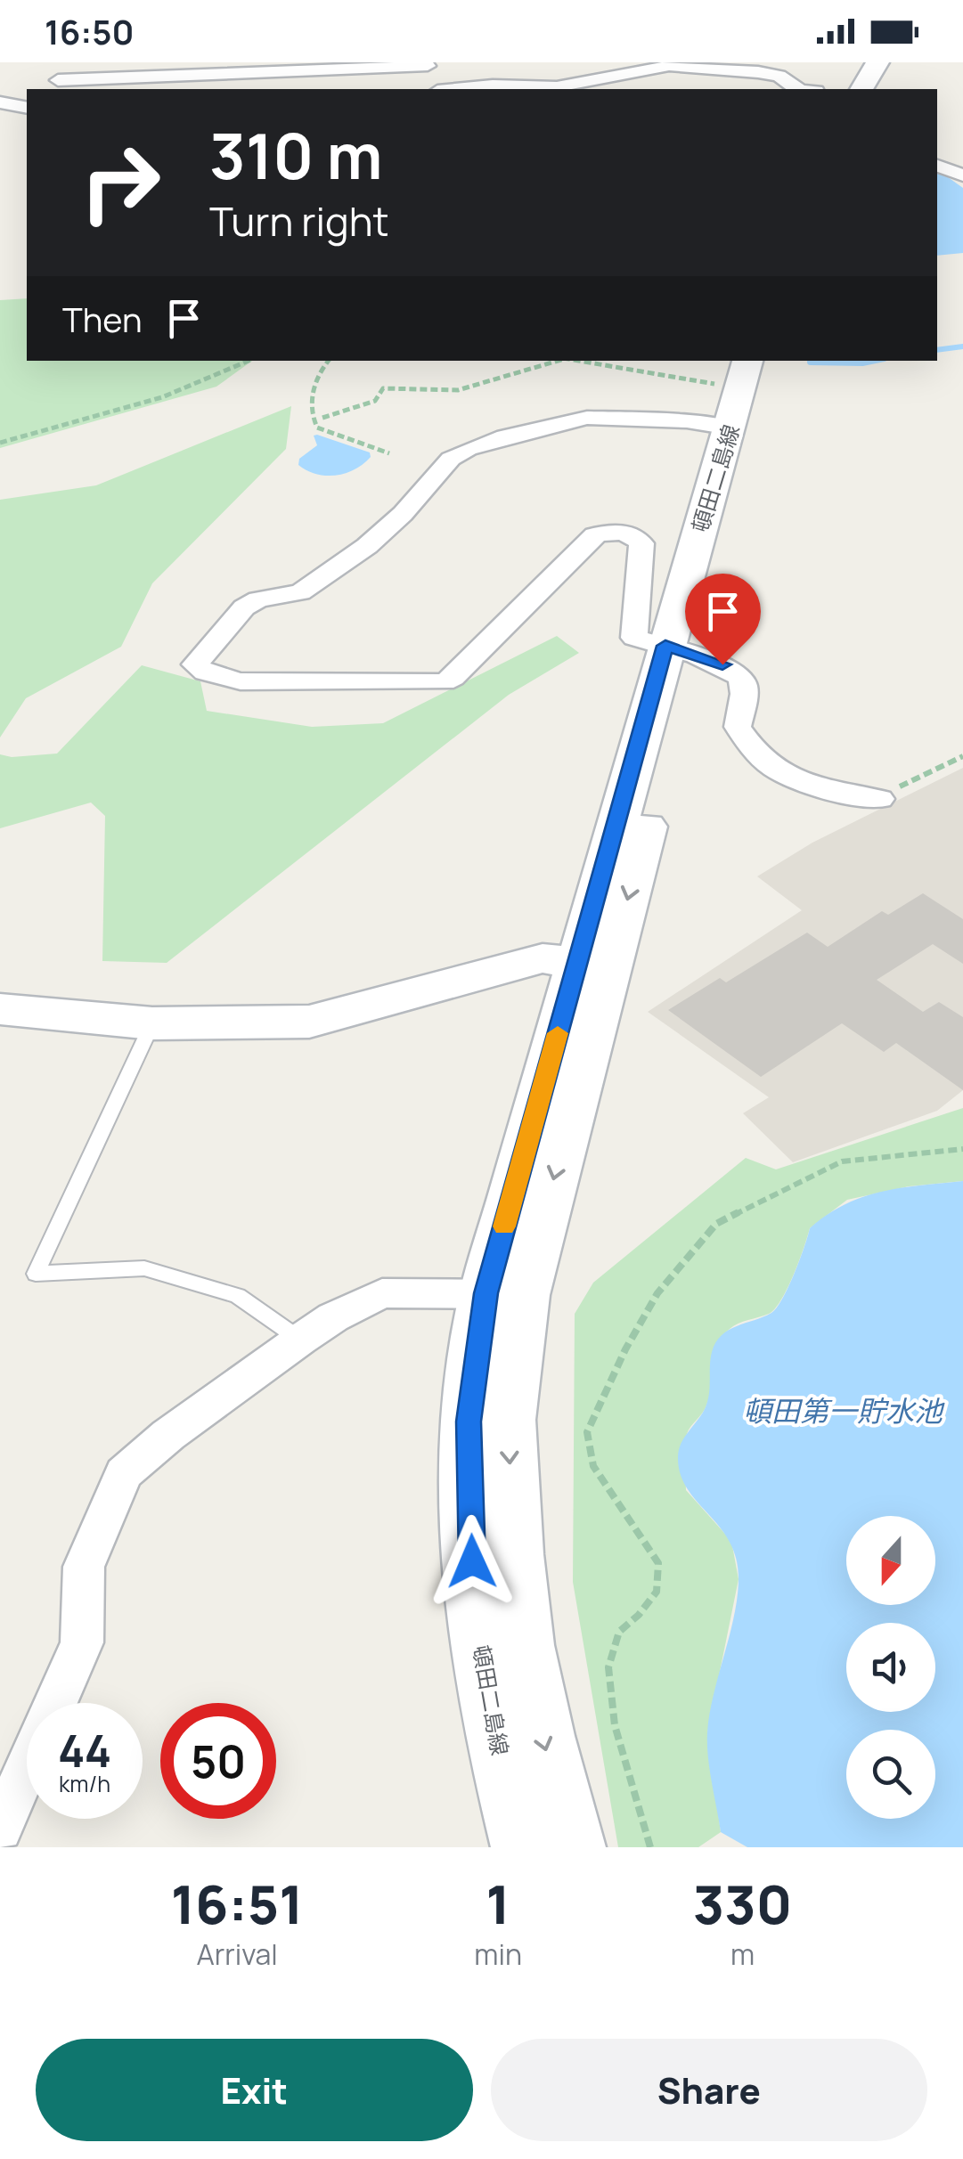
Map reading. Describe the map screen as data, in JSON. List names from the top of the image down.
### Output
{
  "streets": {
    "main road": ["頓田二島線"]
  },
  "water": ["頓田第一貯水池"],
  "north": "bottom",
  "page": {
    "status": "16:50",
    "turn": ["310 m", "Turn right"],
    "then": "Then",
    "speed": "44 km/h",
    "limit": "50",
    "eta": [
      "16:51",
      "Arrival",
      "1",
      "min",
      "330",
      "m"
    ],
    "buttons": ["Exit", "Share"]
  }
}
